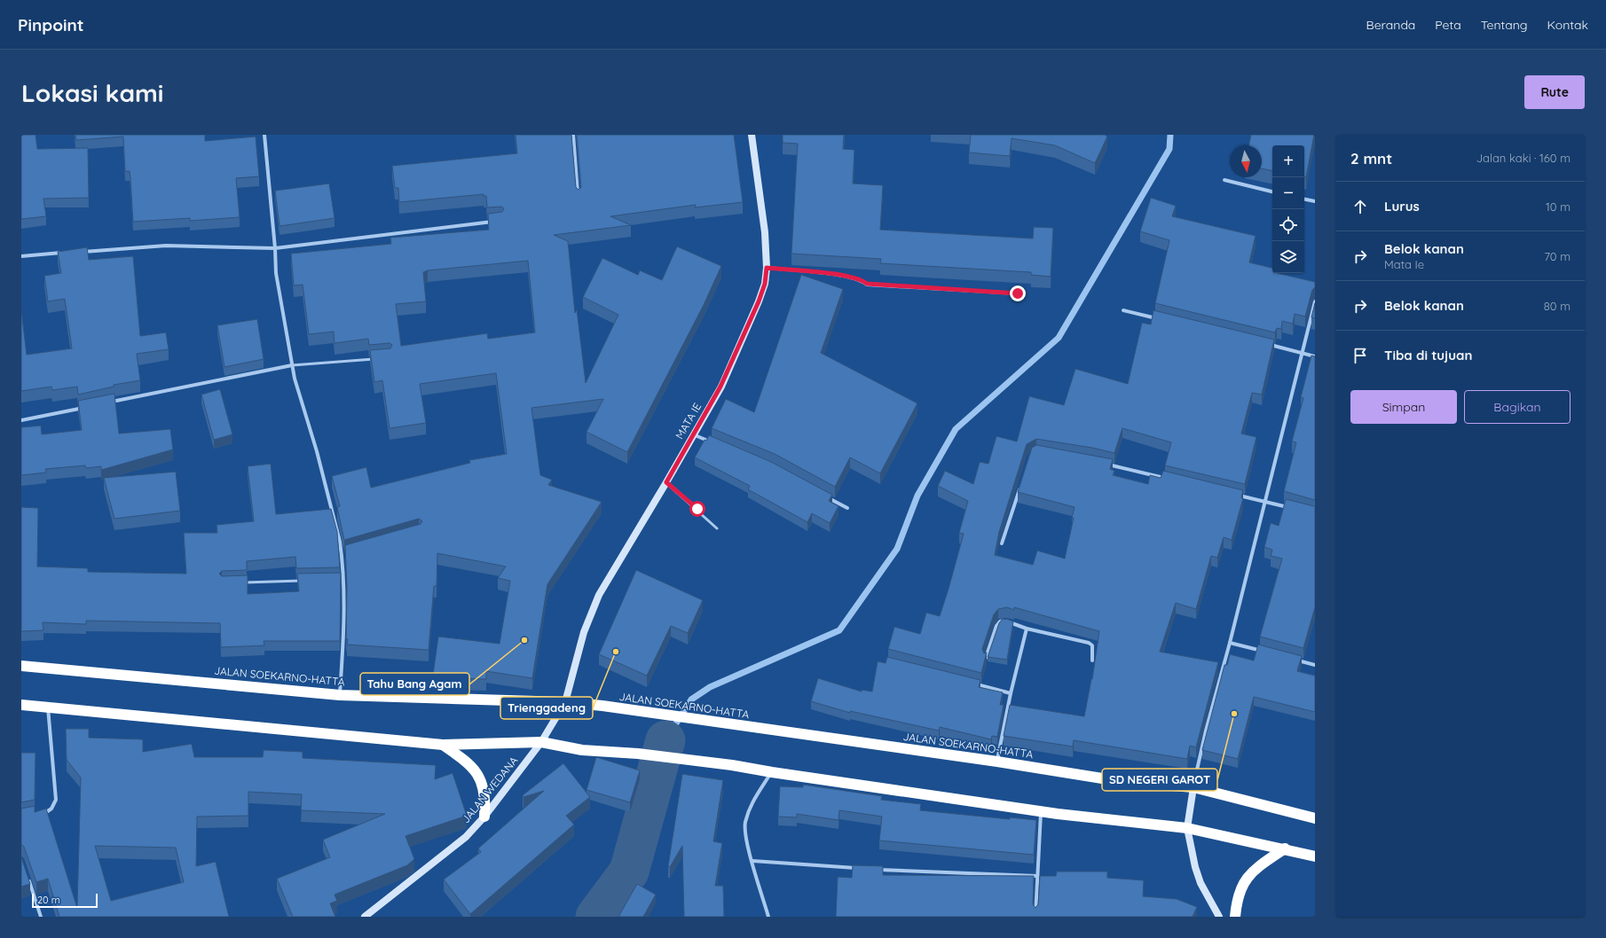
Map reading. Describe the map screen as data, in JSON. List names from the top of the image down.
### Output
{
  "streets": {
    "highway": ["JALAN SOEKARNO-HATTA"],
    "street": ["MATA IE", "JALAN WEDANA"]
  },
  "crossings": [
    ["MATA IE", "JALAN SOEKARNO-HATTA"],
    ["MATA IE", "JALAN WEDANA"],
    ["JALAN SOEKARNO-HATTA", "JALAN WEDANA"]
  ],
  "places": ["Tahu Bang Agam", "Trienggadeng", "SD NEGERI GAROT"],
  "scale_bar": "20 m",
  "north": "bottom",
  "page": {
    "header": "Pinpoint",
    "nav": [
      "Beranda",
      "Peta",
      "Tentang",
      "Kontak"
    ],
    "buttons": [
      "Rute",
      ["Simpan", "Bagikan"]
    ],
    "title": "Lokasi kami",
    "heading": ["2 mnt", "Jalan kaki · 160 m"],
    "map_buttons": ["+", "−"],
    "list": [
      ["Lurus", "10 m"],
      ["Belok kanan", "Mata Ie", "70 m"],
      ["Belok kanan", "80 m"],
      "Tiba di tujuan"
    ],
    "scale": "20 m"
  }
}
